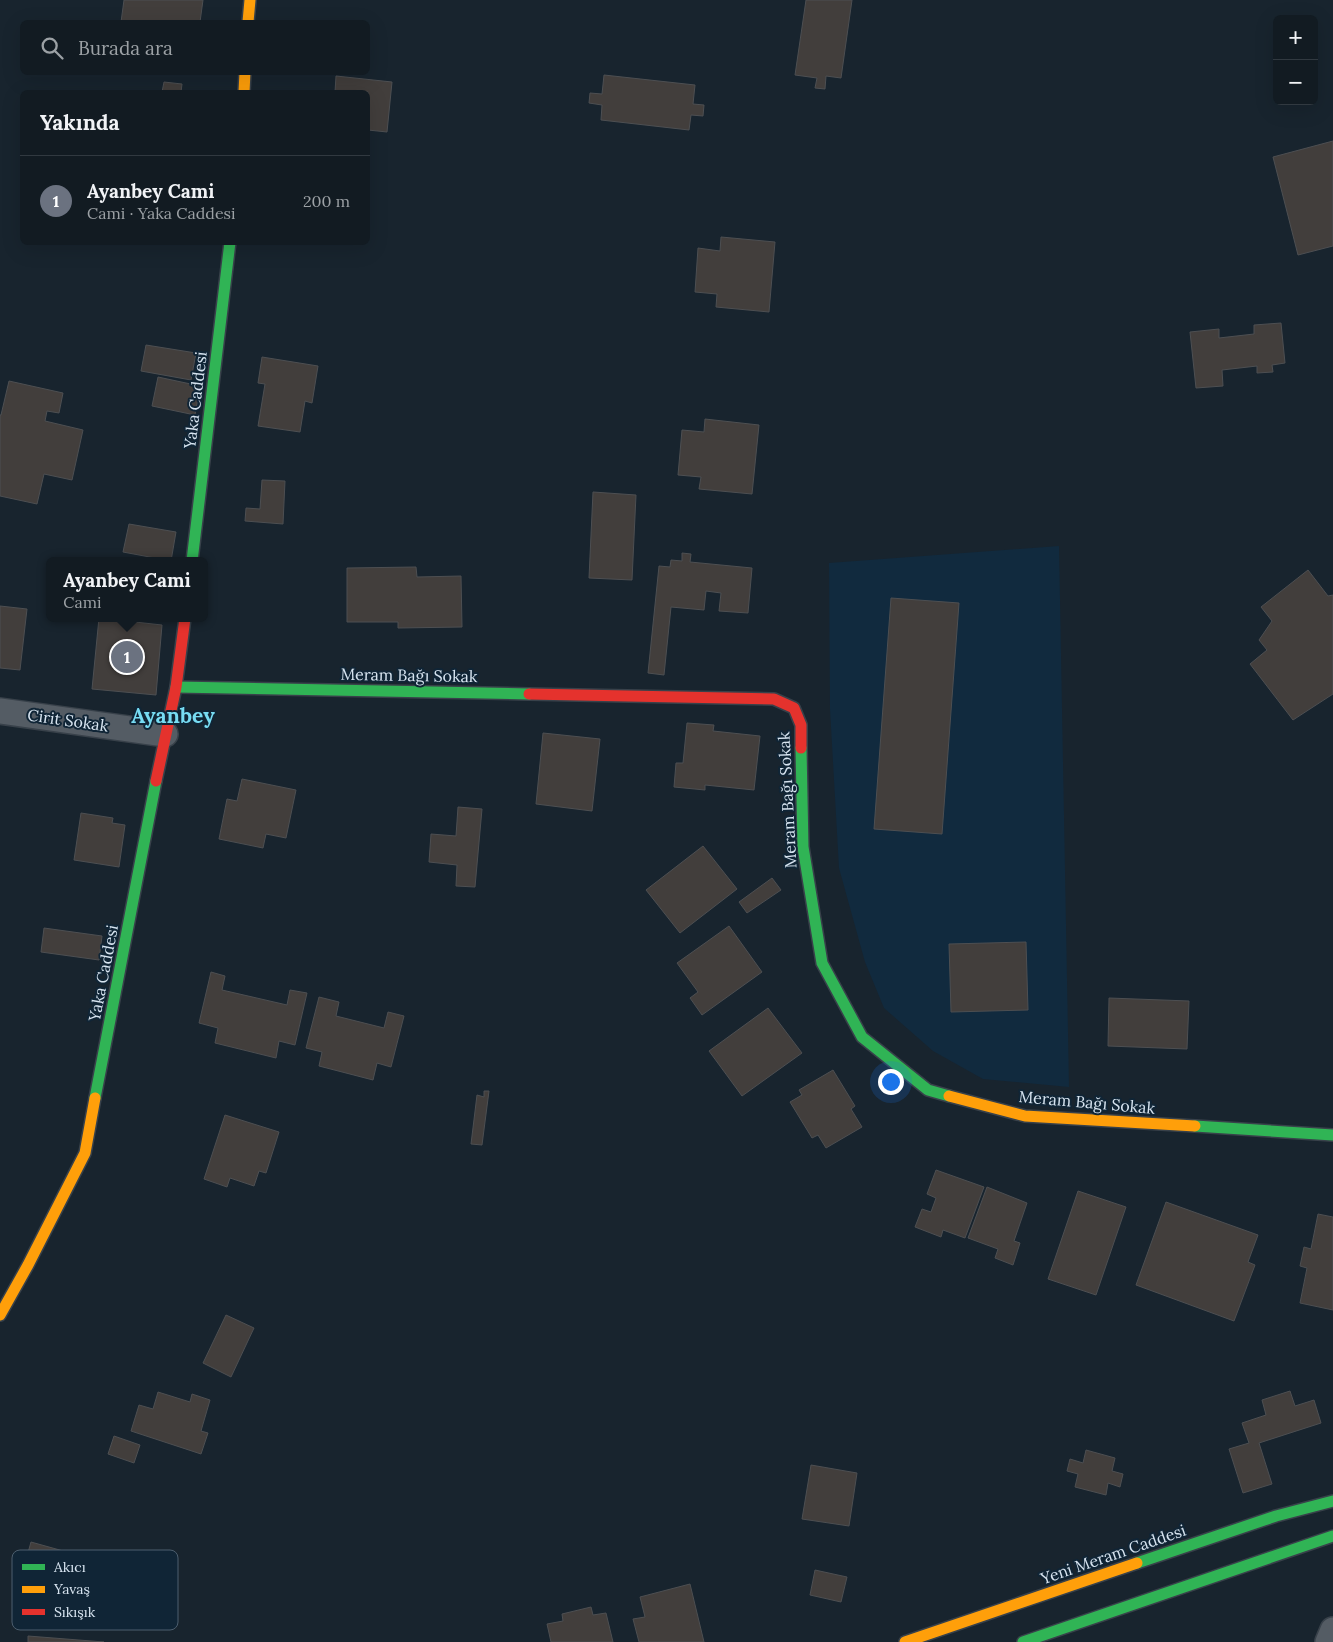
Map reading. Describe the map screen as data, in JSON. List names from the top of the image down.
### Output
{
  "streets": {
    "street": [
      "Yaka Caddesi",
      "Meram Bağı Sokak",
      "Cirit Sokak",
      "Yeni Meram Caddesi"
    ]
  },
  "crossings": [
    ["Yaka Caddesi", "Meram Bağı Sokak"],
    ["Yaka Caddesi", "Cirit Sokak"]
  ],
  "districts": ["Ayanbey"],
  "legend": ["Akıcı", "Yavaş", "Sıkışık"],
  "page": {
    "map_buttons": ["+", "−"],
    "search": "Burada ara",
    "heading": "Yakında",
    "list": [
      {
        "mark": "1",
        "name": "Ayanbey Cami",
        "note": "Cami · Yaka Caddesi",
        "value": "200 m"
      }
    ],
    "popup": ["Ayanbey Cami", "Cami"],
    "pins": "1"
  }
}
